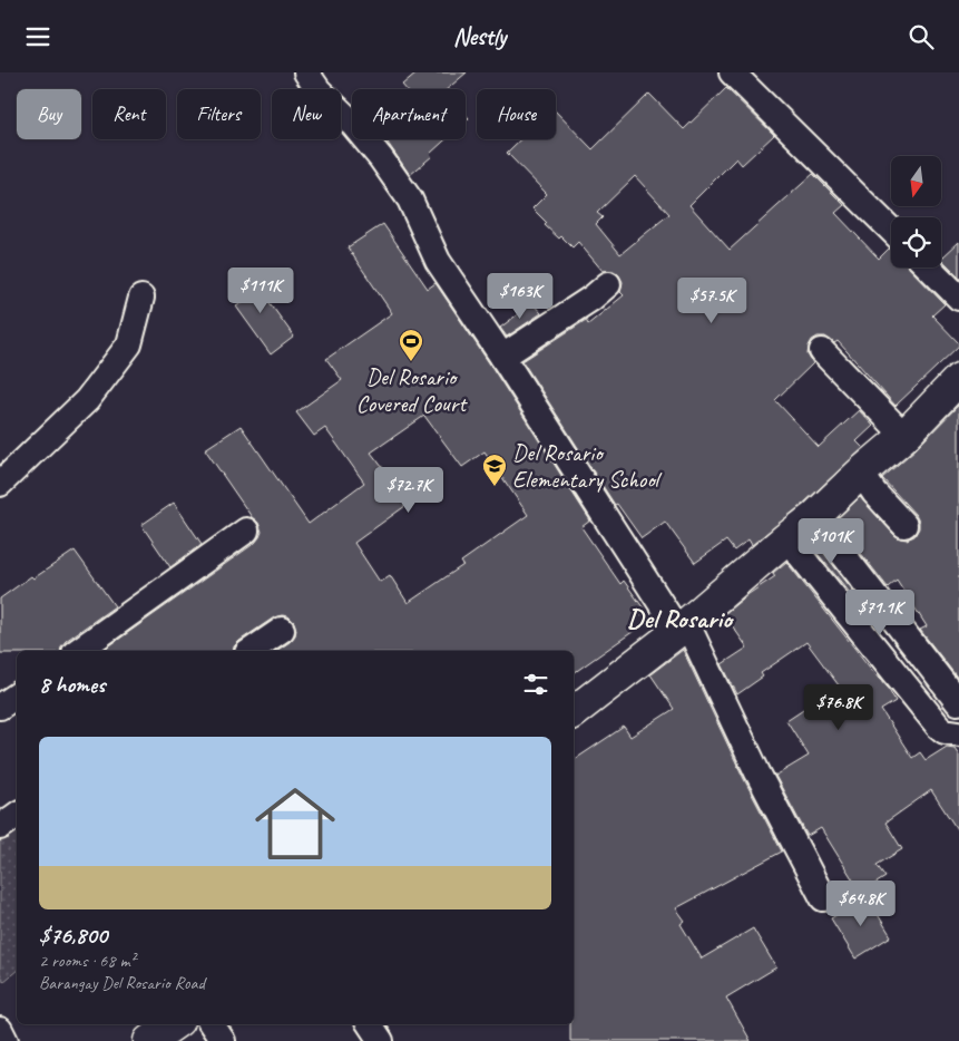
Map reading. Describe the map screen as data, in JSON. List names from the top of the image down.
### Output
{
  "districts": ["Del Rosario"],
  "places": {
    "sports": ["Del Rosario Covered Court"],
    "school or university": ["Del Rosario Elementary School"]
  },
  "north": "bottom",
  "page": {
    "header": "Nestly",
    "chip": [
      "Buy",
      "Rent",
      "Filters",
      "New",
      "Apartment",
      "House"
    ],
    "price": [
      "$111K",
      "$163K",
      "$57.5K",
      "$72.7K",
      "$101K",
      "$71.1K",
      "$76.8K",
      "$64.8K"
    ],
    "heading": "8 homes",
    "list": [
      {
        "name": "$76,800",
        "note": "2 rooms · 68 m² · Barangay Del Rosario Road"
      }
    ]
  }
}
